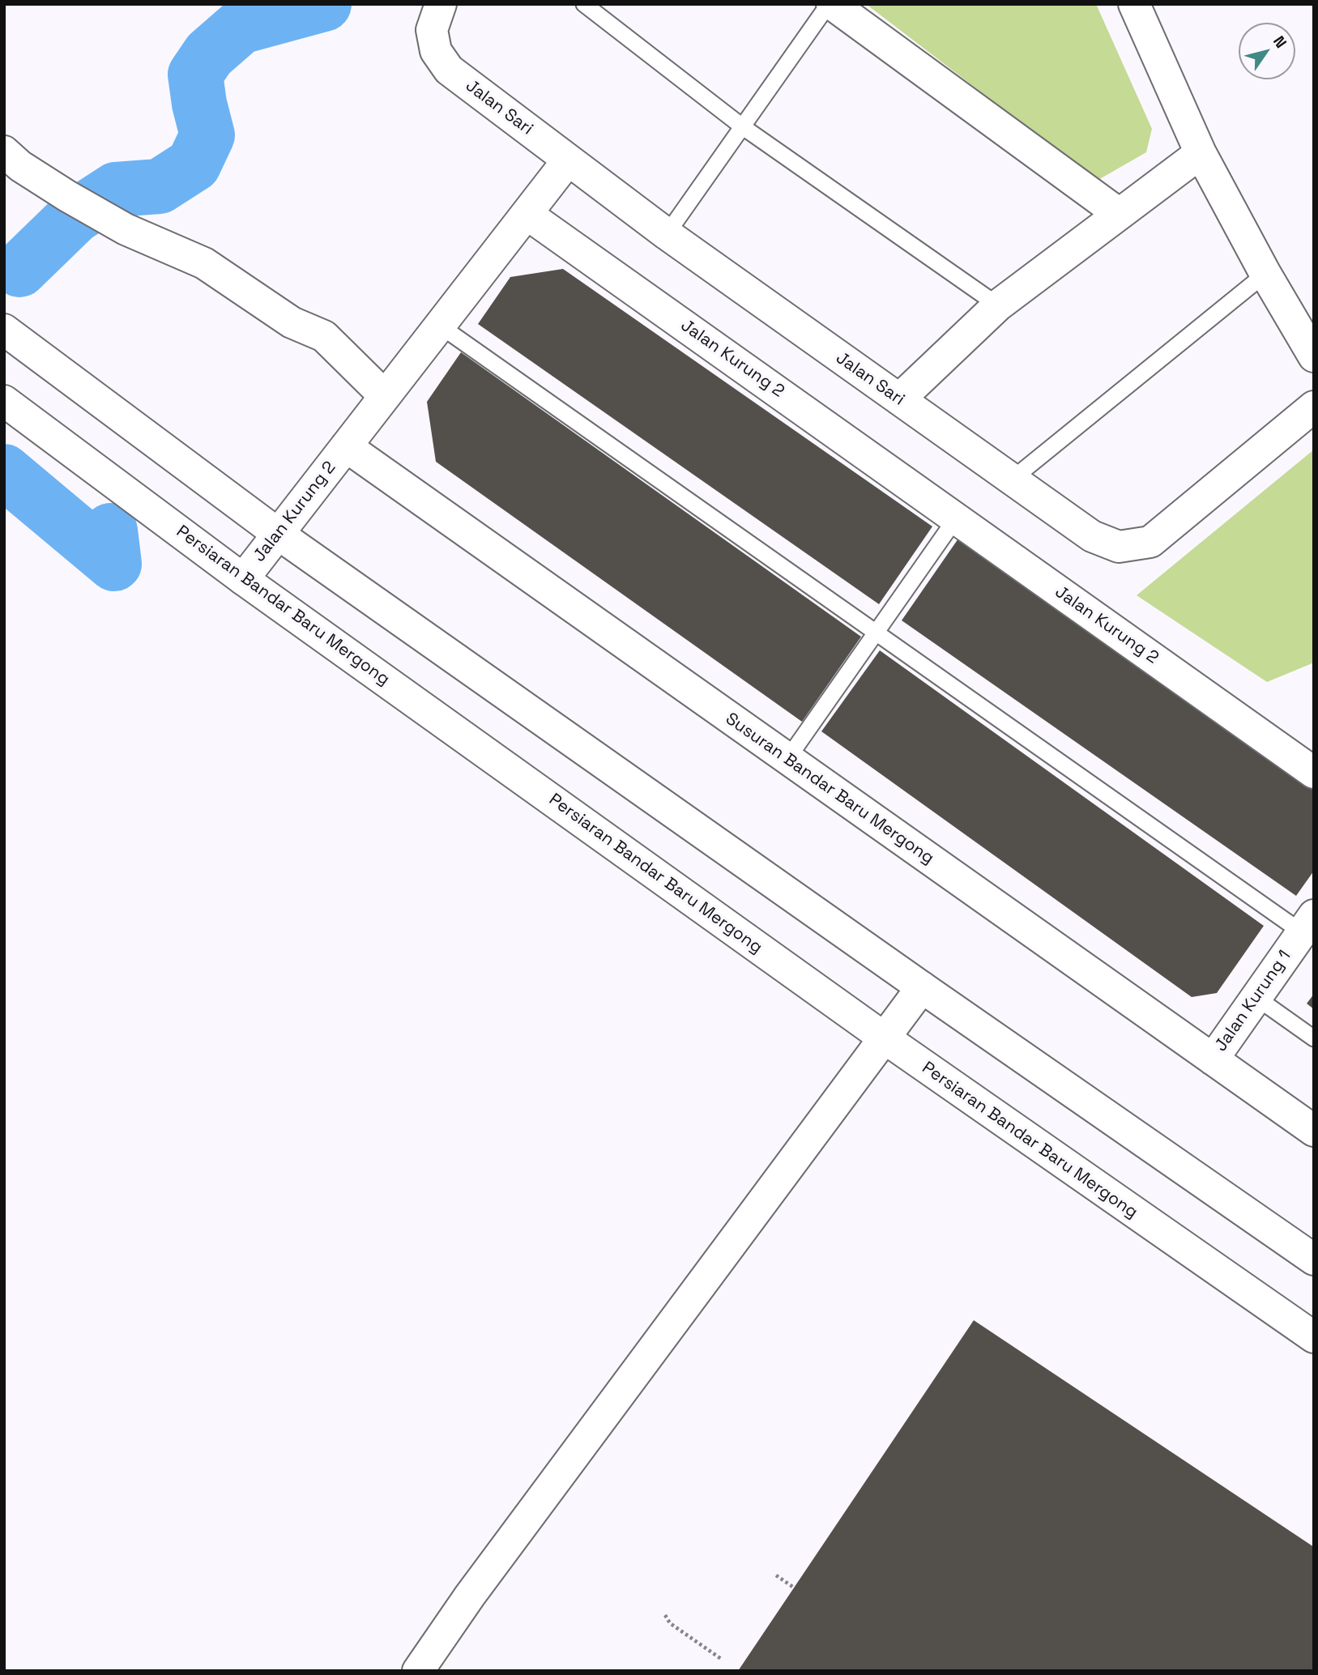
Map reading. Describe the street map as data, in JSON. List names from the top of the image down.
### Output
{
  "streets": {
    "street": [
      "Jalan Sari",
      "Jalan Kurung 2",
      "Persiaran Bandar Baru Mergong",
      "Susuran Bandar Baru Mergong",
      "Jalan Kurung 1"
    ]
  },
  "crossings": [
    ["Jalan Kurung 2", "Persiaran Bandar Baru Mergong"],
    ["Jalan Kurung 2", "Susuran Bandar Baru Mergong"],
    ["Susuran Bandar Baru Mergong", "Jalan Kurung 1"]
  ],
  "north": "top right"
}
